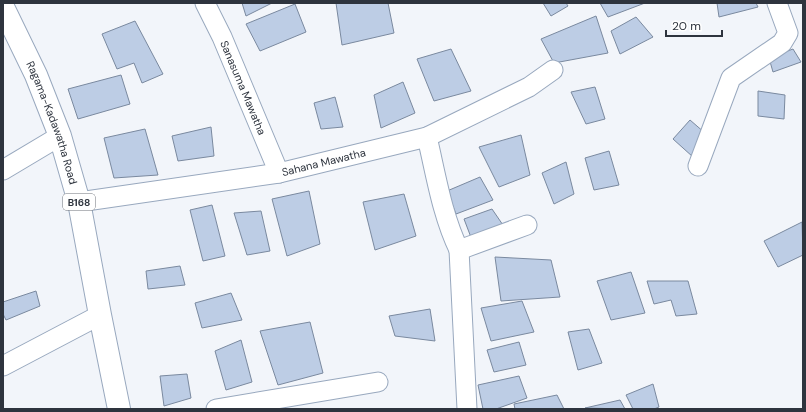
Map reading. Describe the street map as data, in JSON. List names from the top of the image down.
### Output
{
  "streets": {
    "main road": ["Ragama-Kadawatha Road", "B168"],
    "street": ["Sanasuma Mawatha", "Sahana Mawatha"]
  },
  "crossings": [
    ["Sanasuma Mawatha", "Sahana Mawatha"],
    ["Ragama-Kadawatha Road", "Sahana Mawatha"]
  ],
  "scale_bar": "20 m"
}
